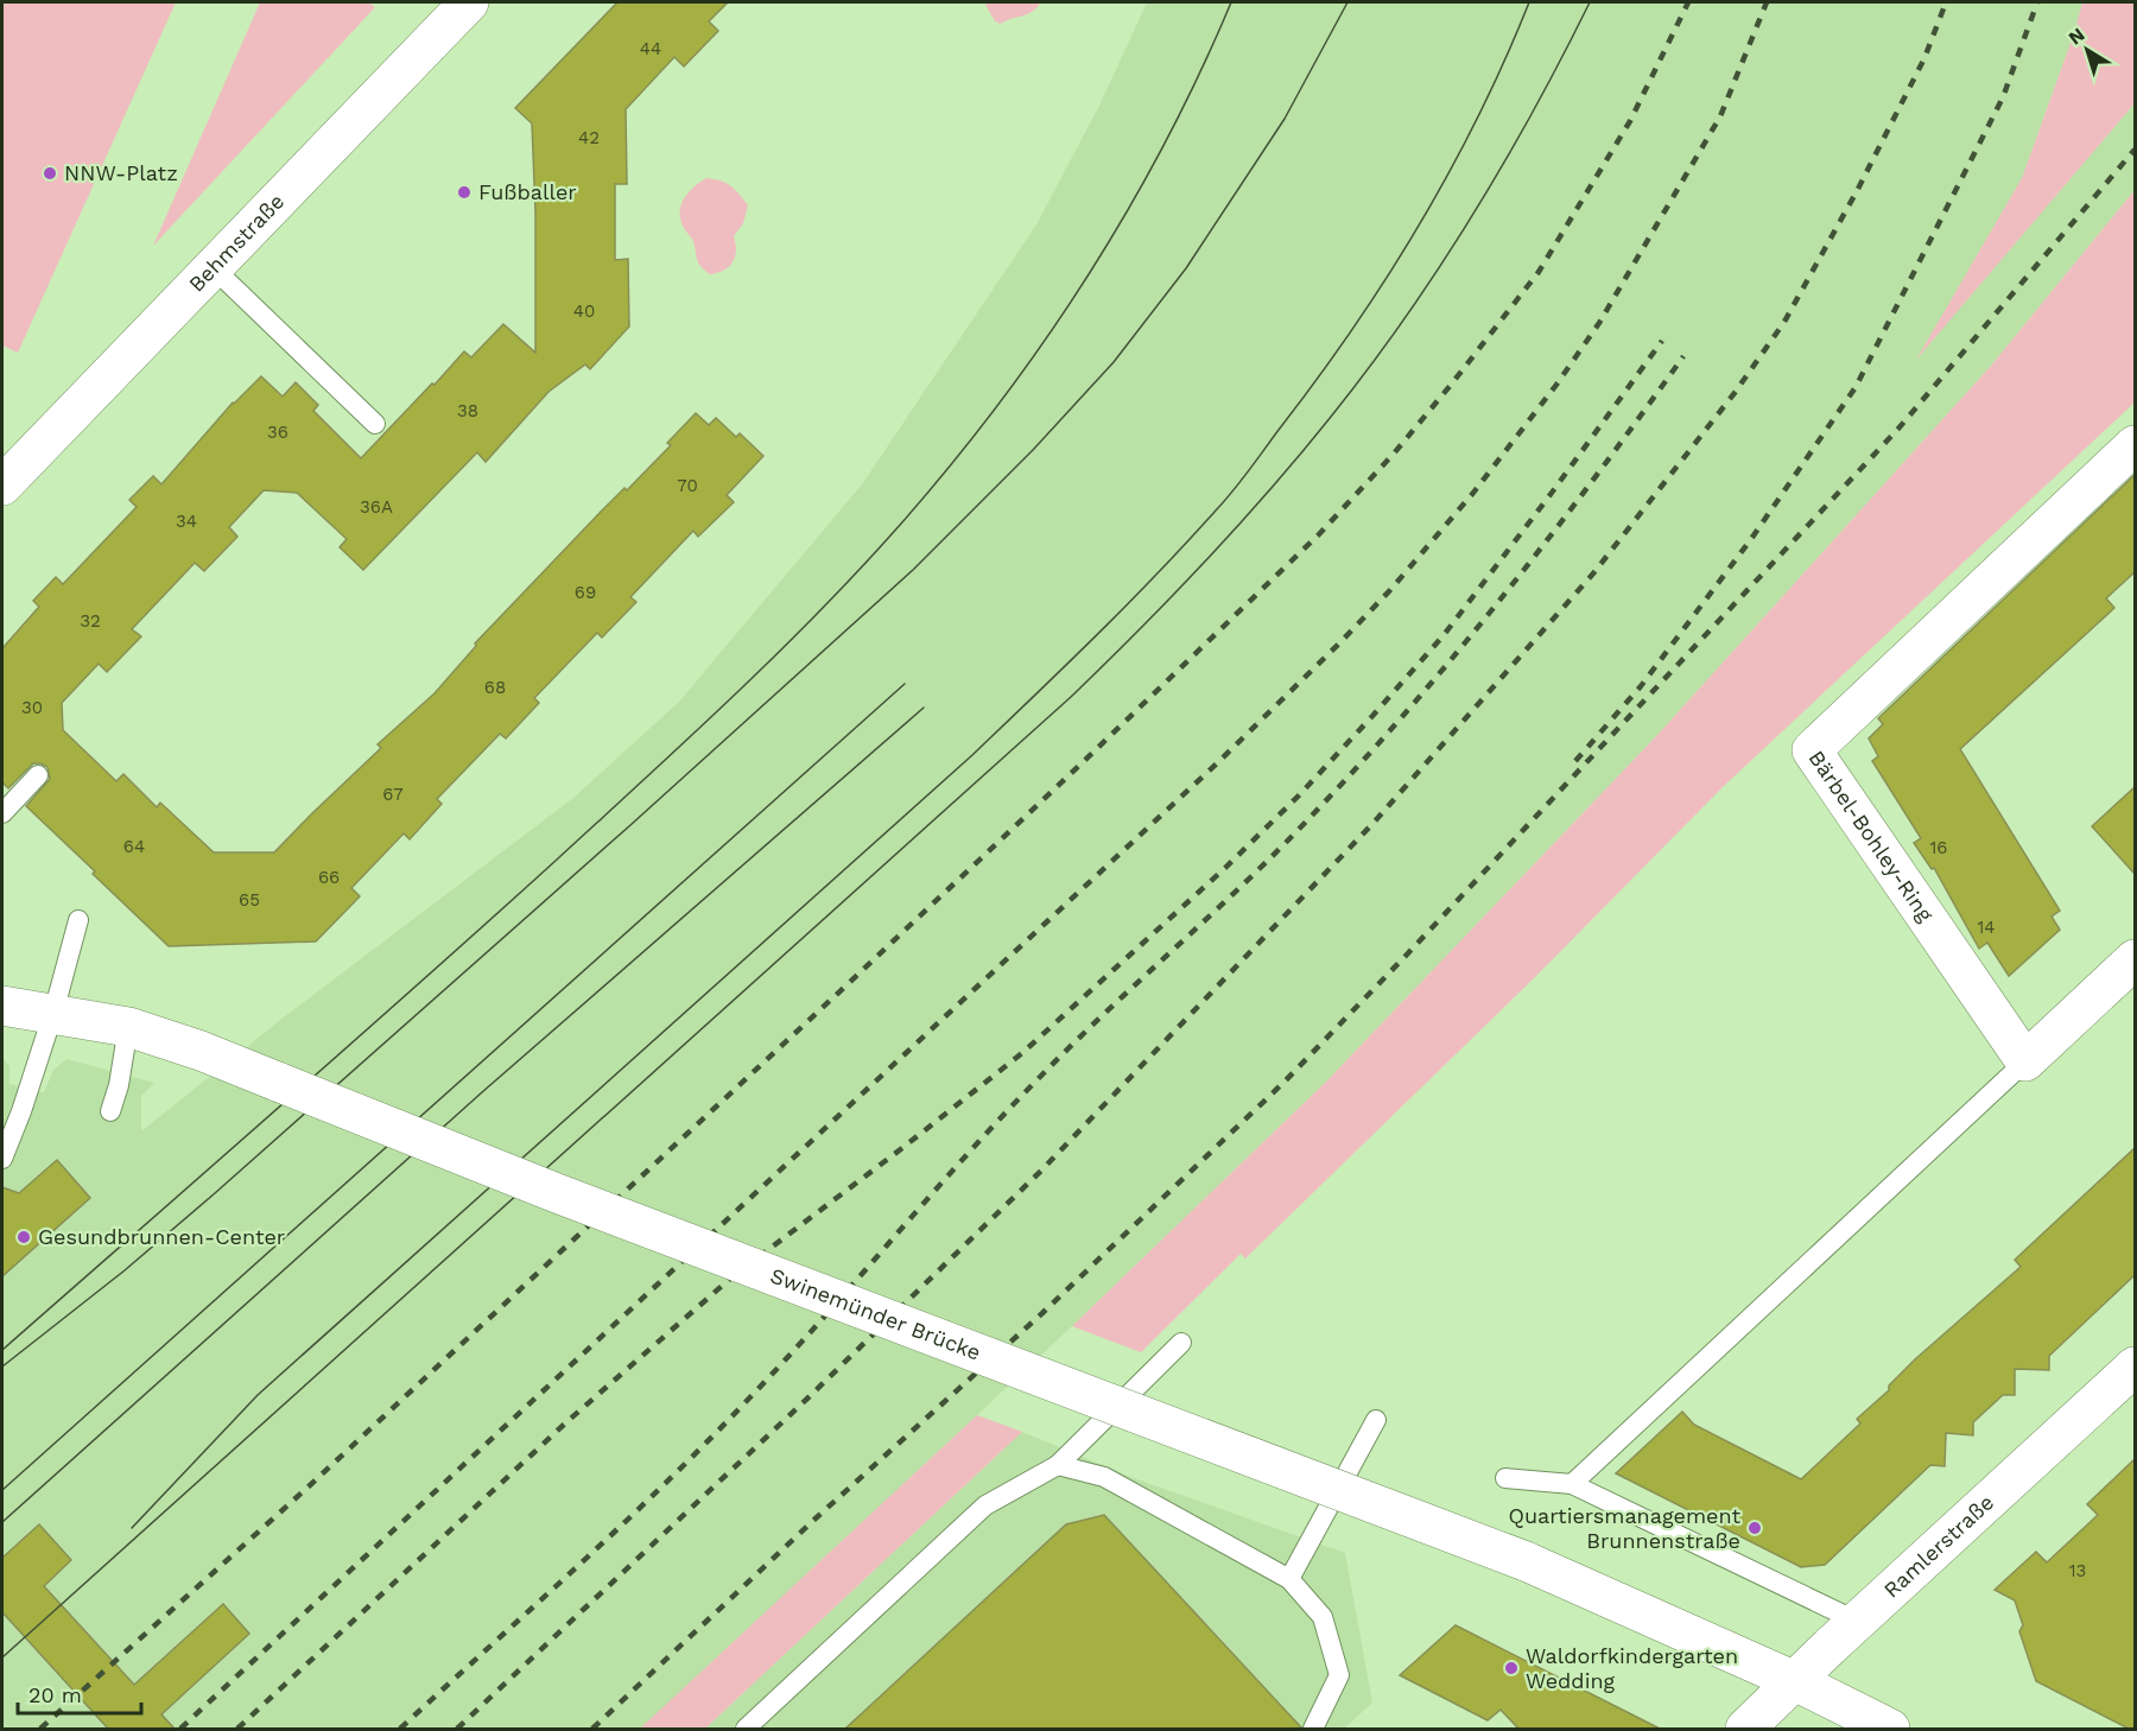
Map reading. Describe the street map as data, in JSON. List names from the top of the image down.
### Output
{
  "streets": {
    "street": [
      "Behmstraße",
      "Bärbel-Bohley-Ring",
      "Swinemünder Brücke",
      "Ramlerstraße"
    ]
  },
  "crossings": [
    ["Swinemünder Brücke", "Ramlerstraße"]
  ],
  "places": [
    "NNW-Platz",
    "Fußballer",
    "Gesundbrunnen-Center",
    "Quartiersmanagement Brunnenstraße",
    "Waldorfkindergarten Wedding"
  ],
  "house_numbers": [
    "44",
    "42",
    "40",
    "38",
    "36",
    "70",
    "36A",
    "34",
    "69",
    "32",
    "68",
    "30",
    "67",
    "64",
    "16",
    "66",
    "65",
    "14",
    "13"
  ],
  "scale_bar": "20 m",
  "north": "top left"
}
